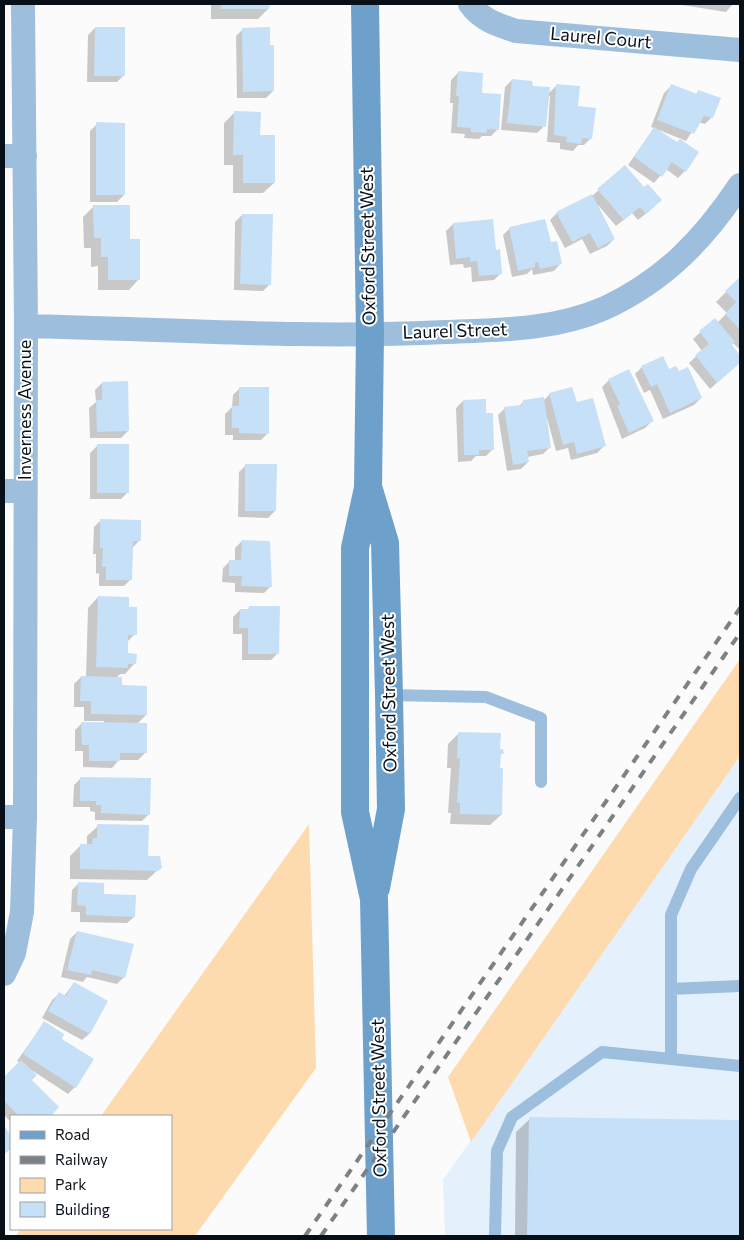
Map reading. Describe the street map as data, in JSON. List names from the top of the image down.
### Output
{
  "streets": {
    "main road": ["Oxford Street West"],
    "street": ["Laurel Court", "Laurel Street", "Inverness Avenue"]
  },
  "crossings": [
    ["Oxford Street West", "Laurel Street"],
    ["Laurel Street", "Inverness Avenue"]
  ],
  "legend": [
    "Road",
    "Railway",
    "Park",
    "Building"
  ]
}
